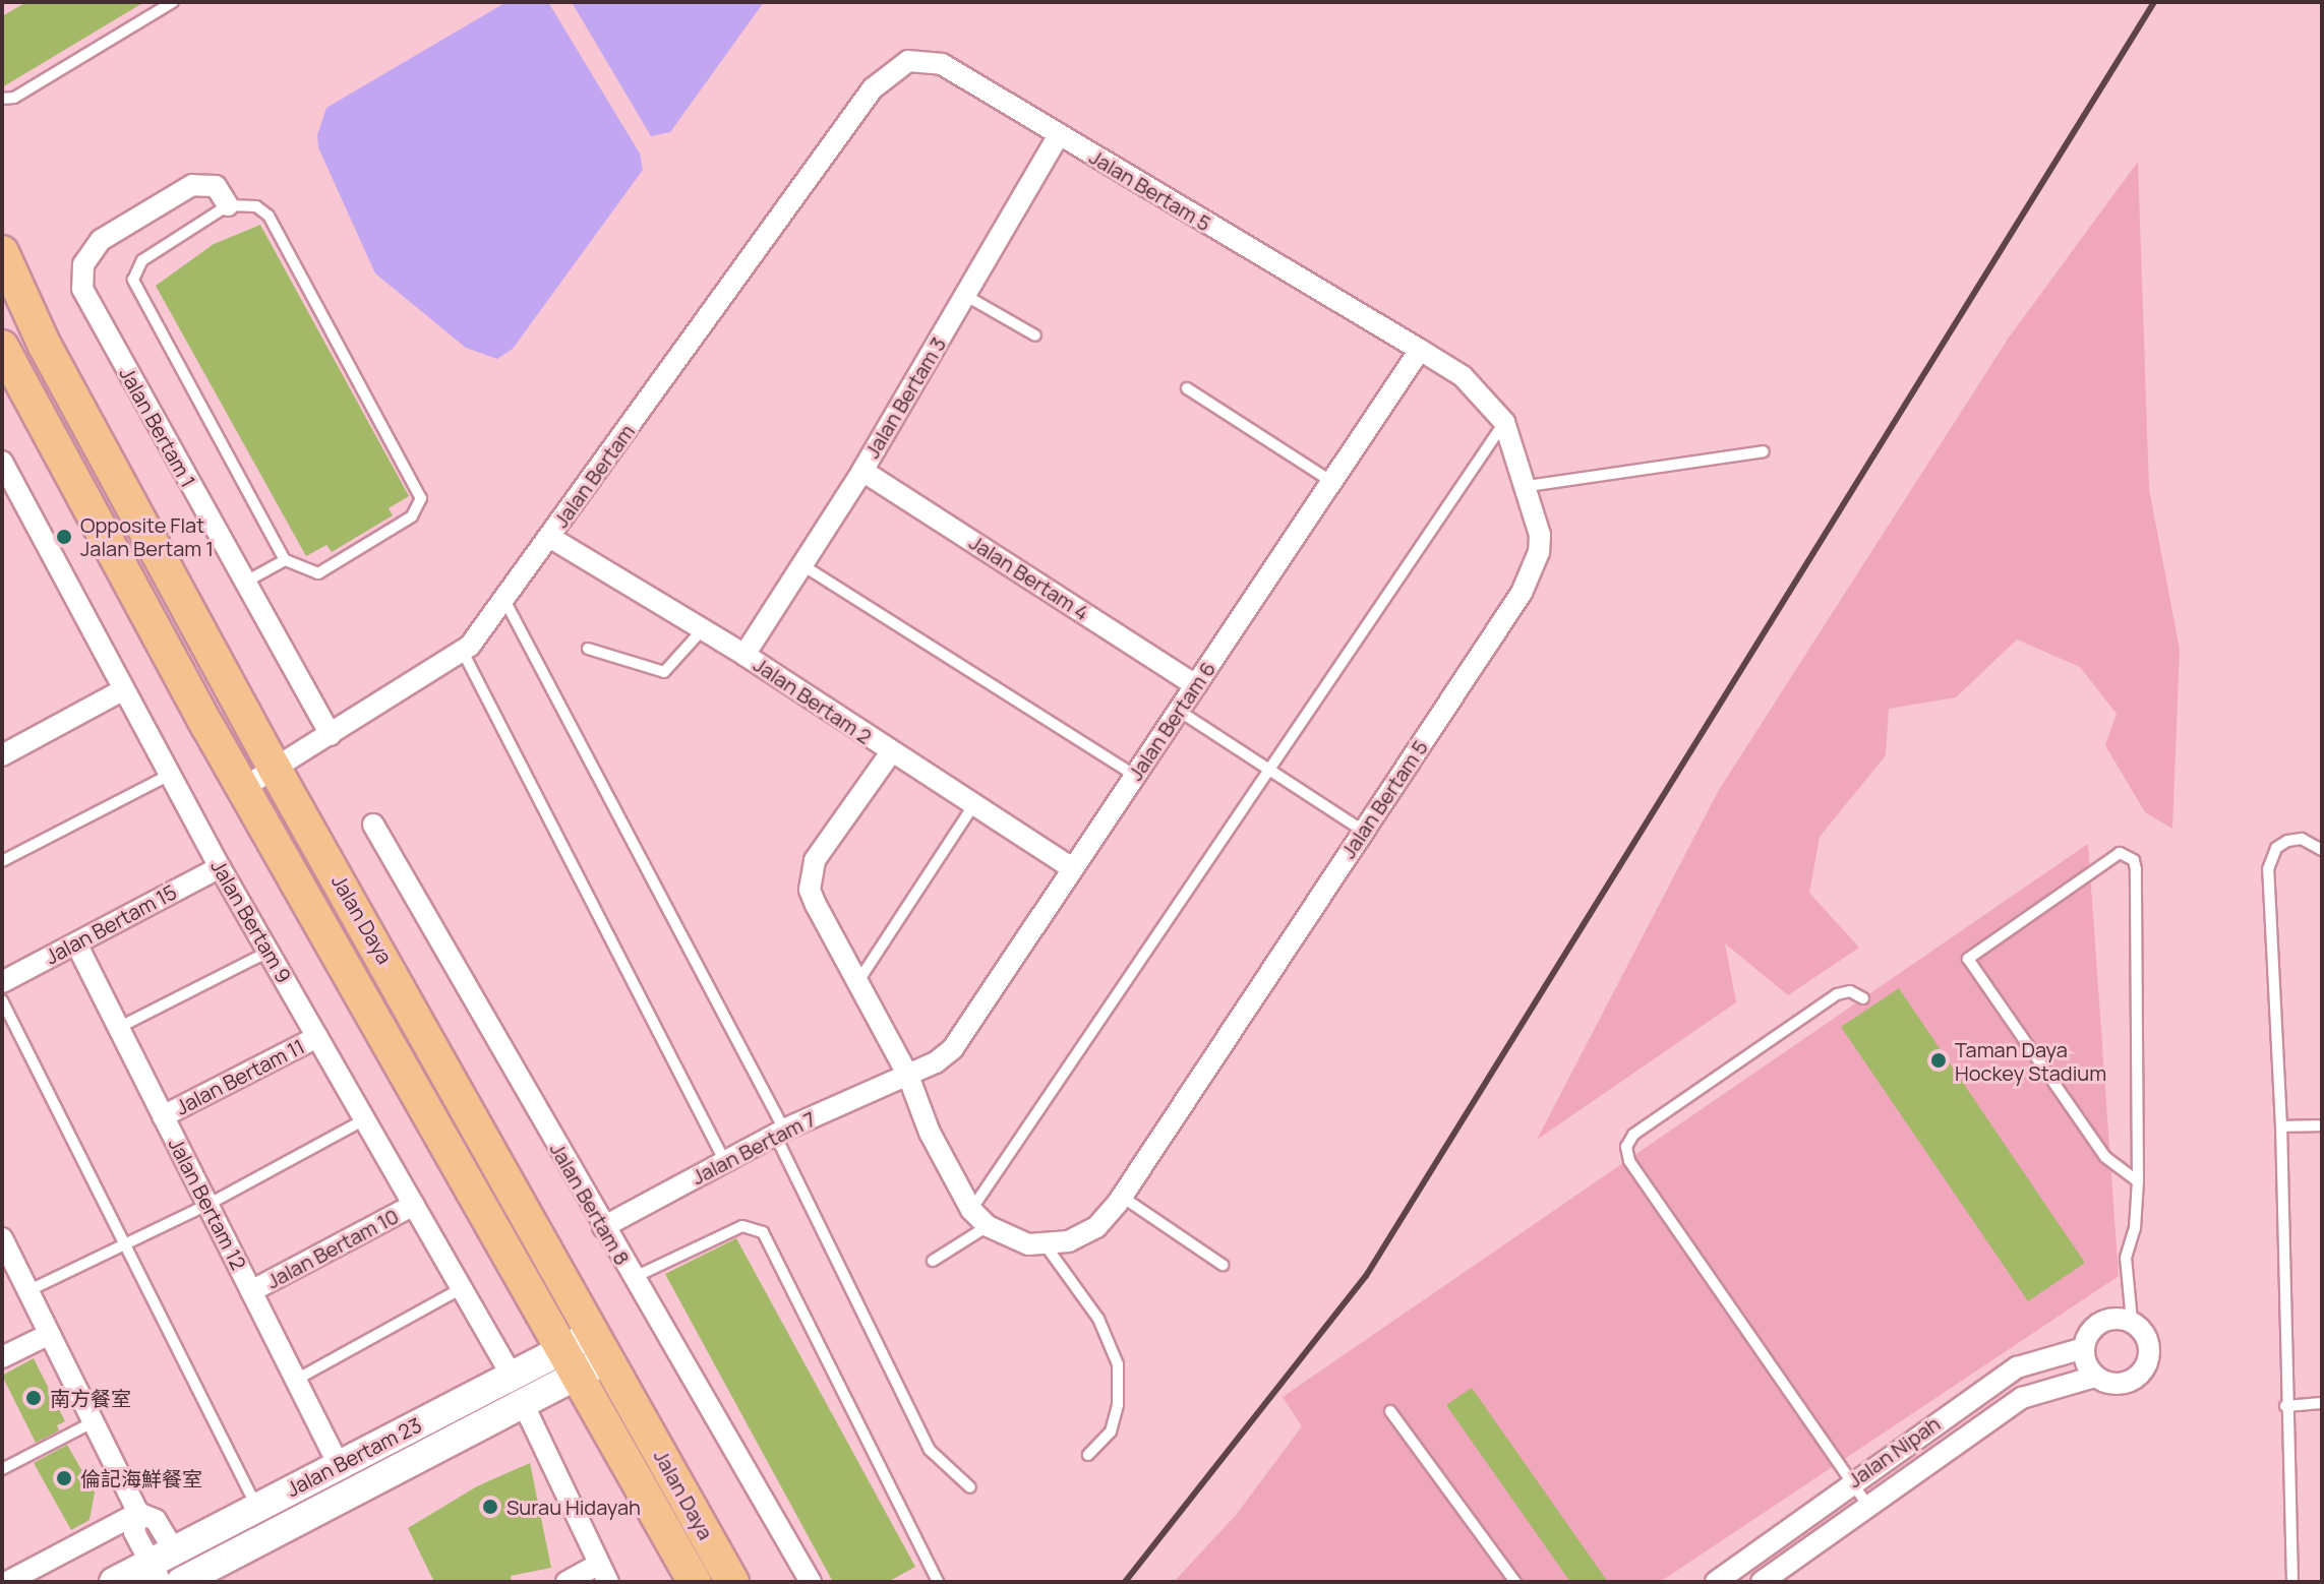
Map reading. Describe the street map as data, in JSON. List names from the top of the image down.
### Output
{
  "streets": {
    "main road": ["Jalan Daya"],
    "street": [
      "Jalan Bertam 5",
      "Jalan Bertam 3",
      "Jalan Bertam 1",
      "Jalan Bertam",
      "Jalan Bertam 4",
      "Jalan Bertam 2",
      "Jalan Bertam 6",
      "Jalan Bertam 9",
      "Jalan Bertam 15",
      "Jalan Bertam 11",
      "Jalan Bertam 7",
      "Jalan Bertam 12",
      "Jalan Bertam 8",
      "Jalan Bertam 10",
      "Jalan Nipah",
      "Jalan Bertam 23"
    ]
  },
  "crossings": [
    ["Jalan Bertam 5", "Jalan Bertam 3"],
    ["Jalan Bertam 5", "Jalan Bertam"],
    ["Jalan Bertam 5", "Jalan Bertam 6"],
    ["Jalan Bertam 3", "Jalan Bertam 4"],
    ["Jalan Bertam 3", "Jalan Bertam 2"],
    ["Jalan Bertam 1", "Jalan Bertam"],
    ["Jalan Bertam", "Jalan Bertam 2"],
    ["Jalan Bertam", "Jalan Daya"],
    ["Jalan Bertam 4", "Jalan Bertam 6"],
    ["Jalan Bertam 2", "Jalan Bertam 6"],
    ["Jalan Bertam 6", "Jalan Bertam 7"],
    ["Jalan Daya", "Jalan Bertam 23"],
    ["Jalan Bertam 9", "Jalan Bertam 15"],
    ["Jalan Bertam 9", "Jalan Bertam 11"],
    ["Jalan Bertam 9", "Jalan Bertam 10"],
    ["Jalan Bertam 9", "Jalan Bertam 23"],
    ["Jalan Bertam 15", "Jalan Bertam 12"],
    ["Jalan Bertam 11", "Jalan Bertam 12"],
    ["Jalan Bertam 7", "Jalan Bertam 8"],
    ["Jalan Bertam 12", "Jalan Bertam 10"],
    ["Jalan Bertam 12", "Jalan Bertam 23"]
  ],
  "places": [
    "Opposite Flat Jalan Bertam 1",
    "Taman Daya Hockey Stadium",
    "南方餐室",
    "倫記海鮮餐室",
    "Surau Hidayah"
  ]
}
